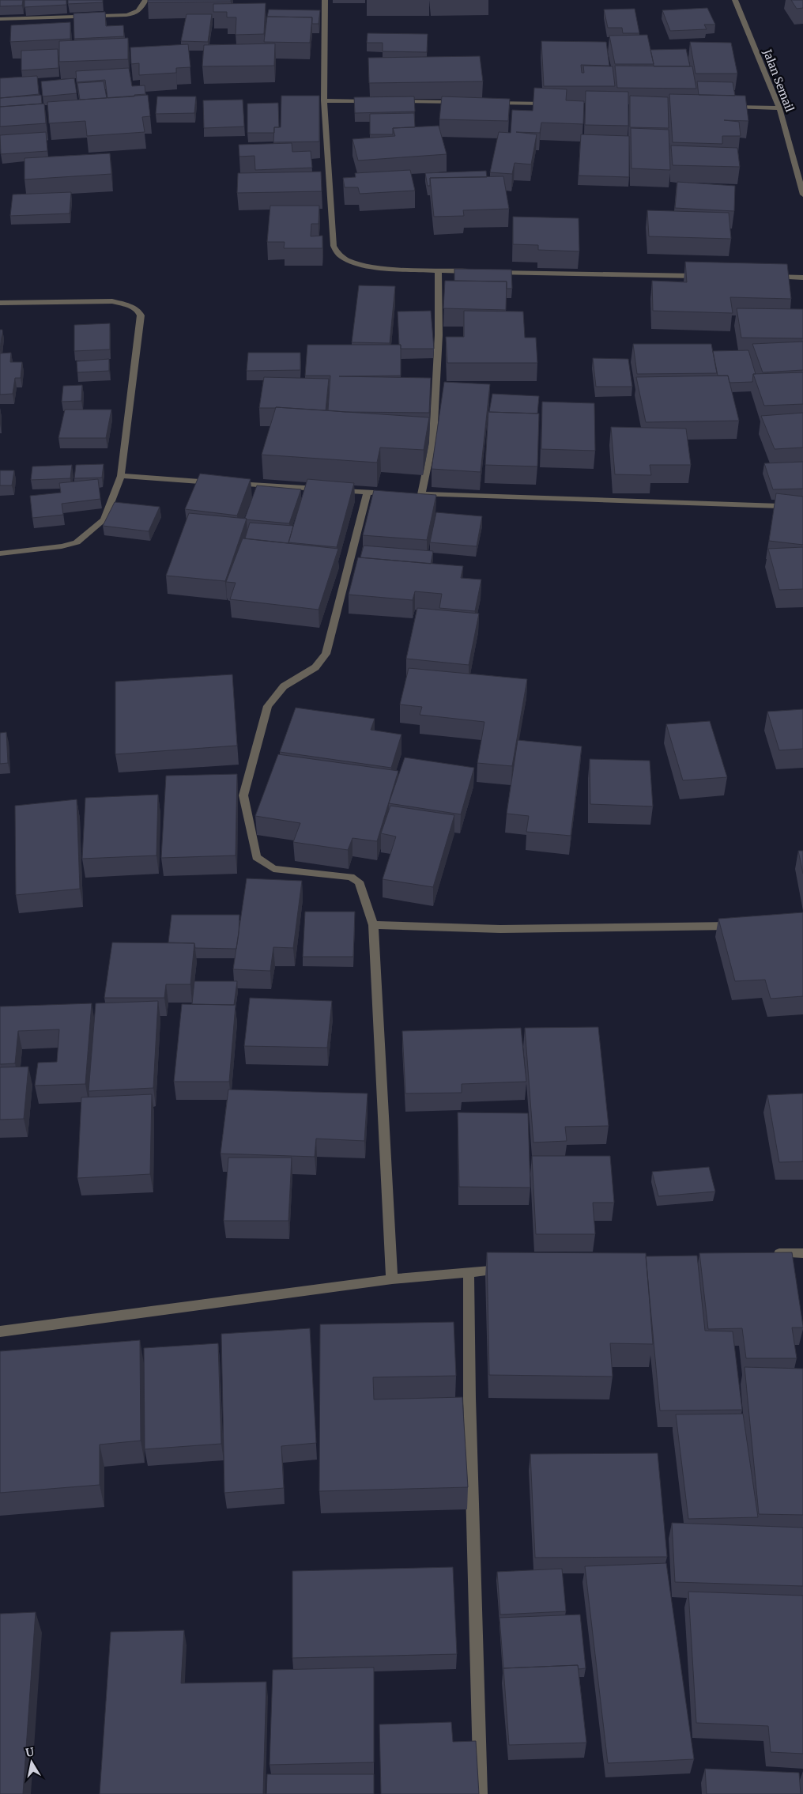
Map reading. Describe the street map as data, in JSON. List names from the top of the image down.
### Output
{
  "streets": {
    "street": ["Jalan Semail"]
  },
  "north": "top"
}
